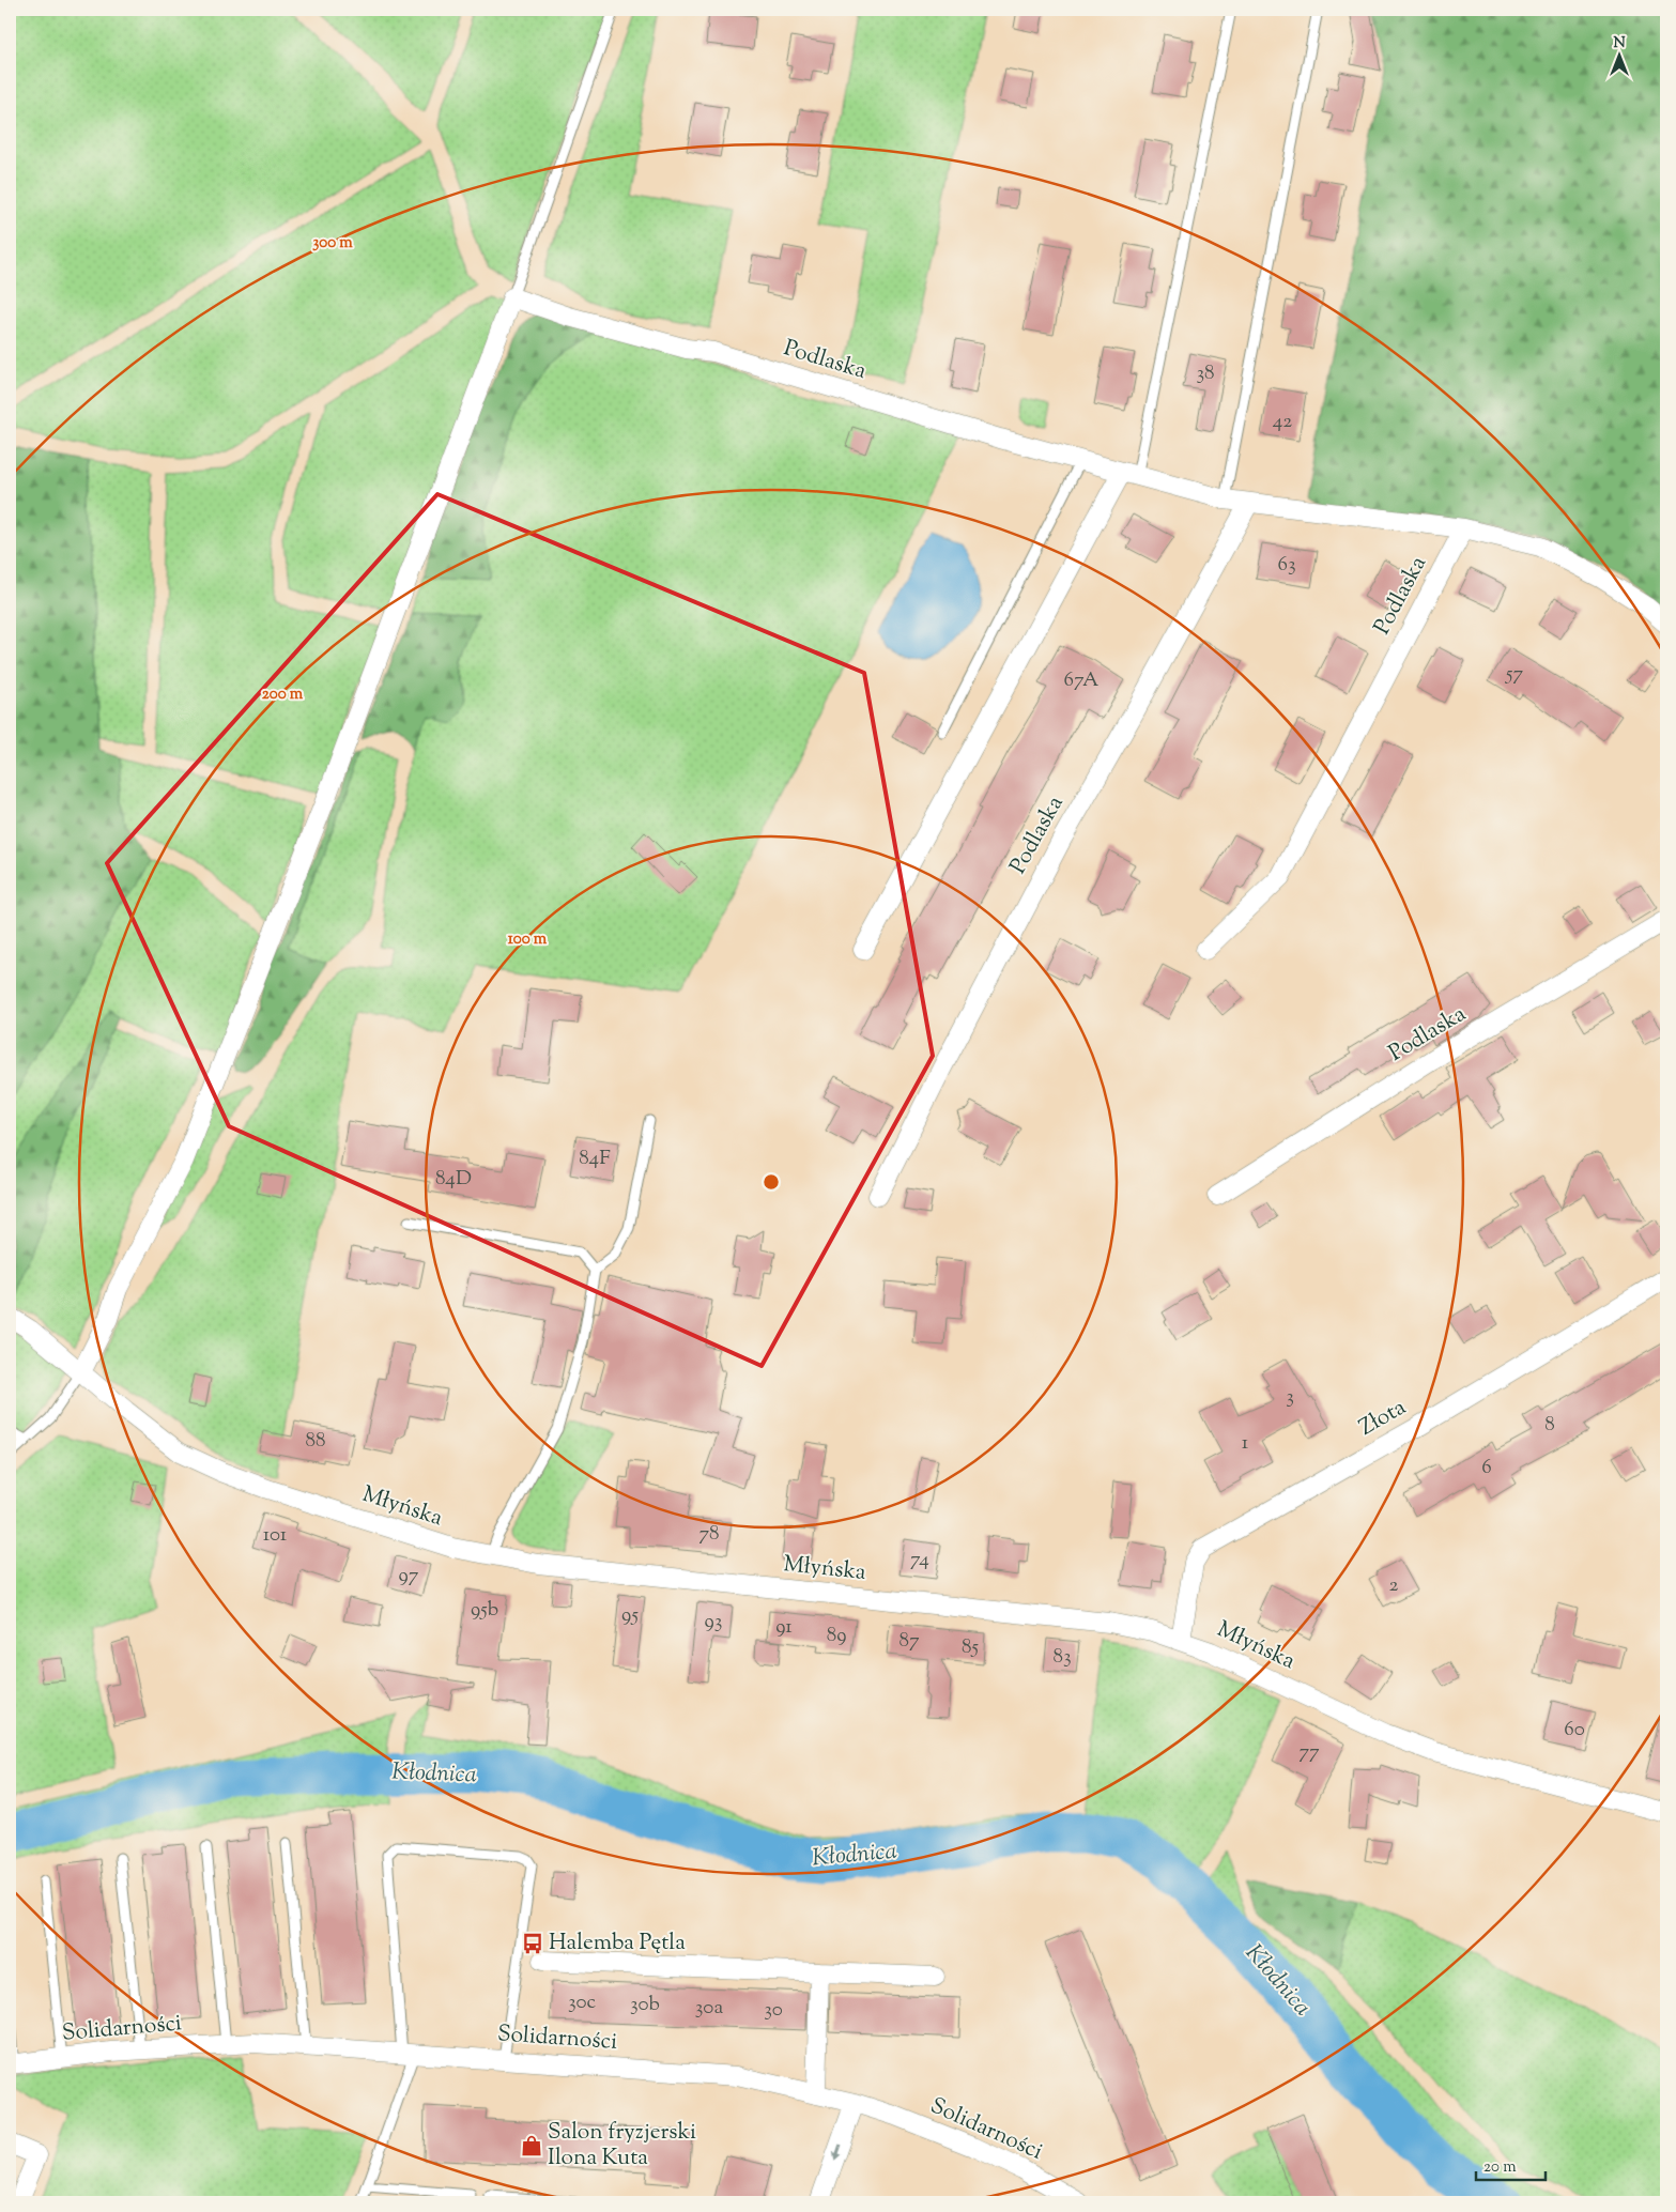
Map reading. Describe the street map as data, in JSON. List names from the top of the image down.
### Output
{
  "streets": {
    "street": [
      "Podlaska",
      "Złota",
      "Młyńska",
      "Solidarności"
    ]
  },
  "crossings": [
    ["Złota", "Młyńska"]
  ],
  "water": ["Kłodnica"],
  "places": {
    "bus stop": ["Halemba Pętla"],
    "shop": ["Salon fryzjerski Ilona Kuta"]
  },
  "house_numbers": [
    "38",
    "42",
    "63",
    "57",
    "67A",
    "84F",
    "84D",
    "3",
    "8",
    "88",
    "1",
    "6",
    "78",
    "101",
    "74",
    "97",
    "2",
    "95b",
    "95",
    "93",
    "91",
    "89",
    "87",
    "85",
    "83",
    "60",
    "77",
    "30c",
    "30b",
    "30a",
    "30"
  ],
  "scale_bar": "20 m",
  "north": "top",
  "rings": ["300 m", "200 m", "100 m"]
}
